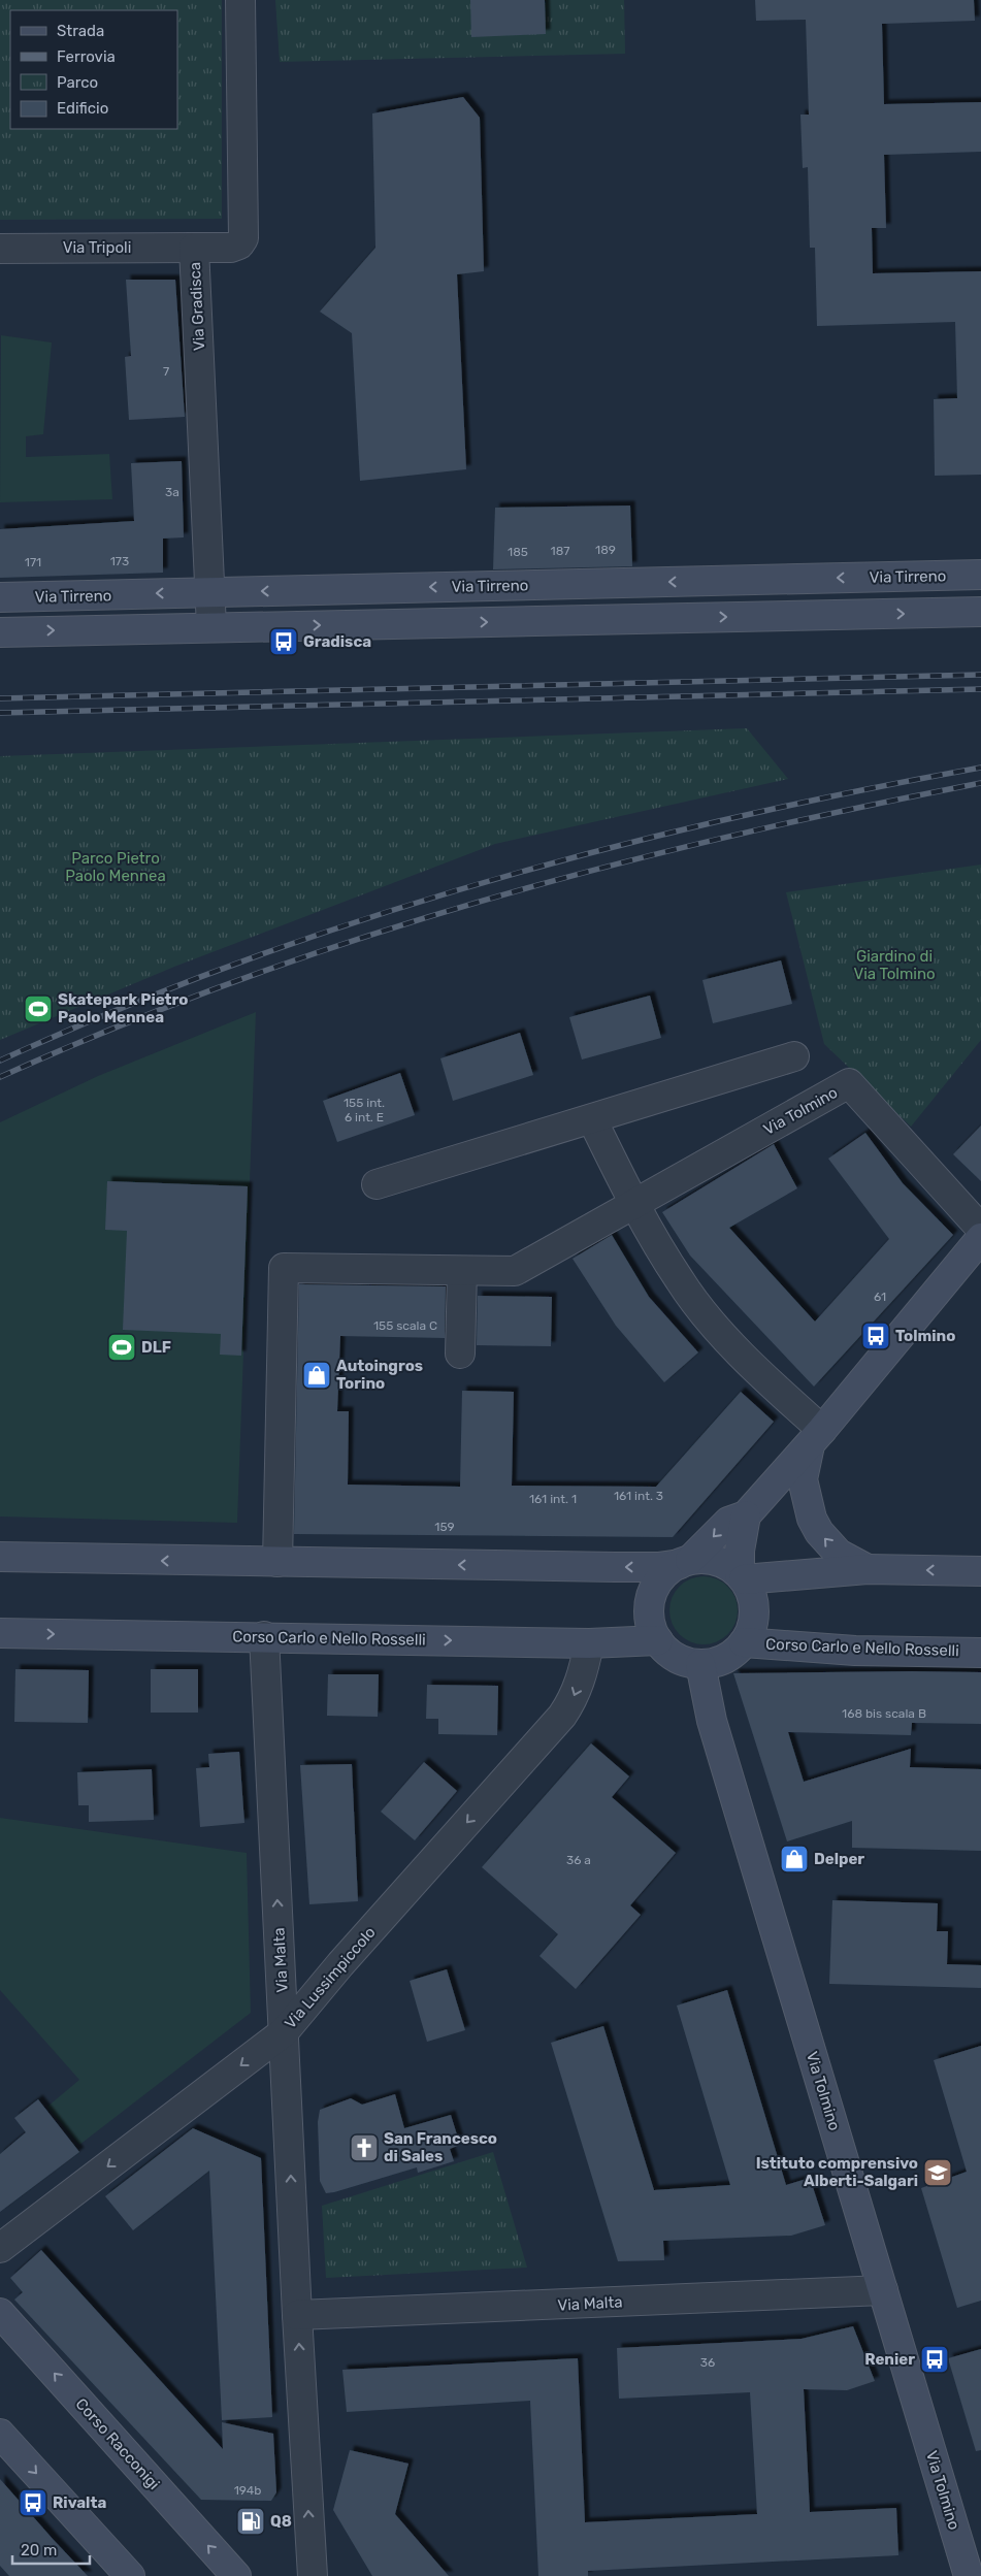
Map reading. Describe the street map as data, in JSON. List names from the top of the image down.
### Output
{
  "streets": {
    "street": [
      "Via Tripoli",
      "Via Gradisca",
      "Via Tirreno",
      "Via Tolmino",
      "Corso Carlo e Nello Rosselli",
      "Via Malta",
      "Via Lussimpiccolo",
      "Corso Racconigi"
    ]
  },
  "crossings": [
    ["Via Tripoli", "Via Gradisca"],
    ["Via Gradisca", "Via Tirreno"],
    ["Via Tolmino", "Corso Carlo e Nello Rosselli"],
    ["Via Tolmino", "Via Malta"],
    ["Corso Carlo e Nello Rosselli", "Via Malta"],
    ["Corso Carlo e Nello Rosselli", "Via Lussimpiccolo"],
    ["Via Malta", "Via Lussimpiccolo"]
  ],
  "one_way": ["Via Malta", "Via Lussimpiccolo"],
  "parks": ["Parco Pietro Paolo Mennea", "Giardino di Via Tolmino"],
  "places": {
    "bus stop": [
      "Gradisca",
      "Tolmino",
      "Renier",
      "Rivalta"
    ],
    "sports": ["Skatepark Pietro Paolo Mennea", "DLF"],
    "shop": ["Autoingros Torino", "Delper"],
    "church": ["San Francesco di Sales"],
    "school or university": ["Istituto comprensivo Alberti-Salgari"],
    "fuel station": ["Q8"]
  },
  "house_numbers": [
    "7",
    "3a",
    "189",
    "187",
    "185",
    "173",
    "171",
    "155 int. 6 int. E",
    "61",
    "155 scala C",
    "161 int. 3",
    "161 int. 1",
    "159",
    "168 bis scala B",
    "36 a",
    "36",
    "194b"
  ],
  "legend": [
    "Strada",
    "Ferrovia",
    "Parco",
    "Edificio"
  ],
  "scale_bar": "20 m"
}
